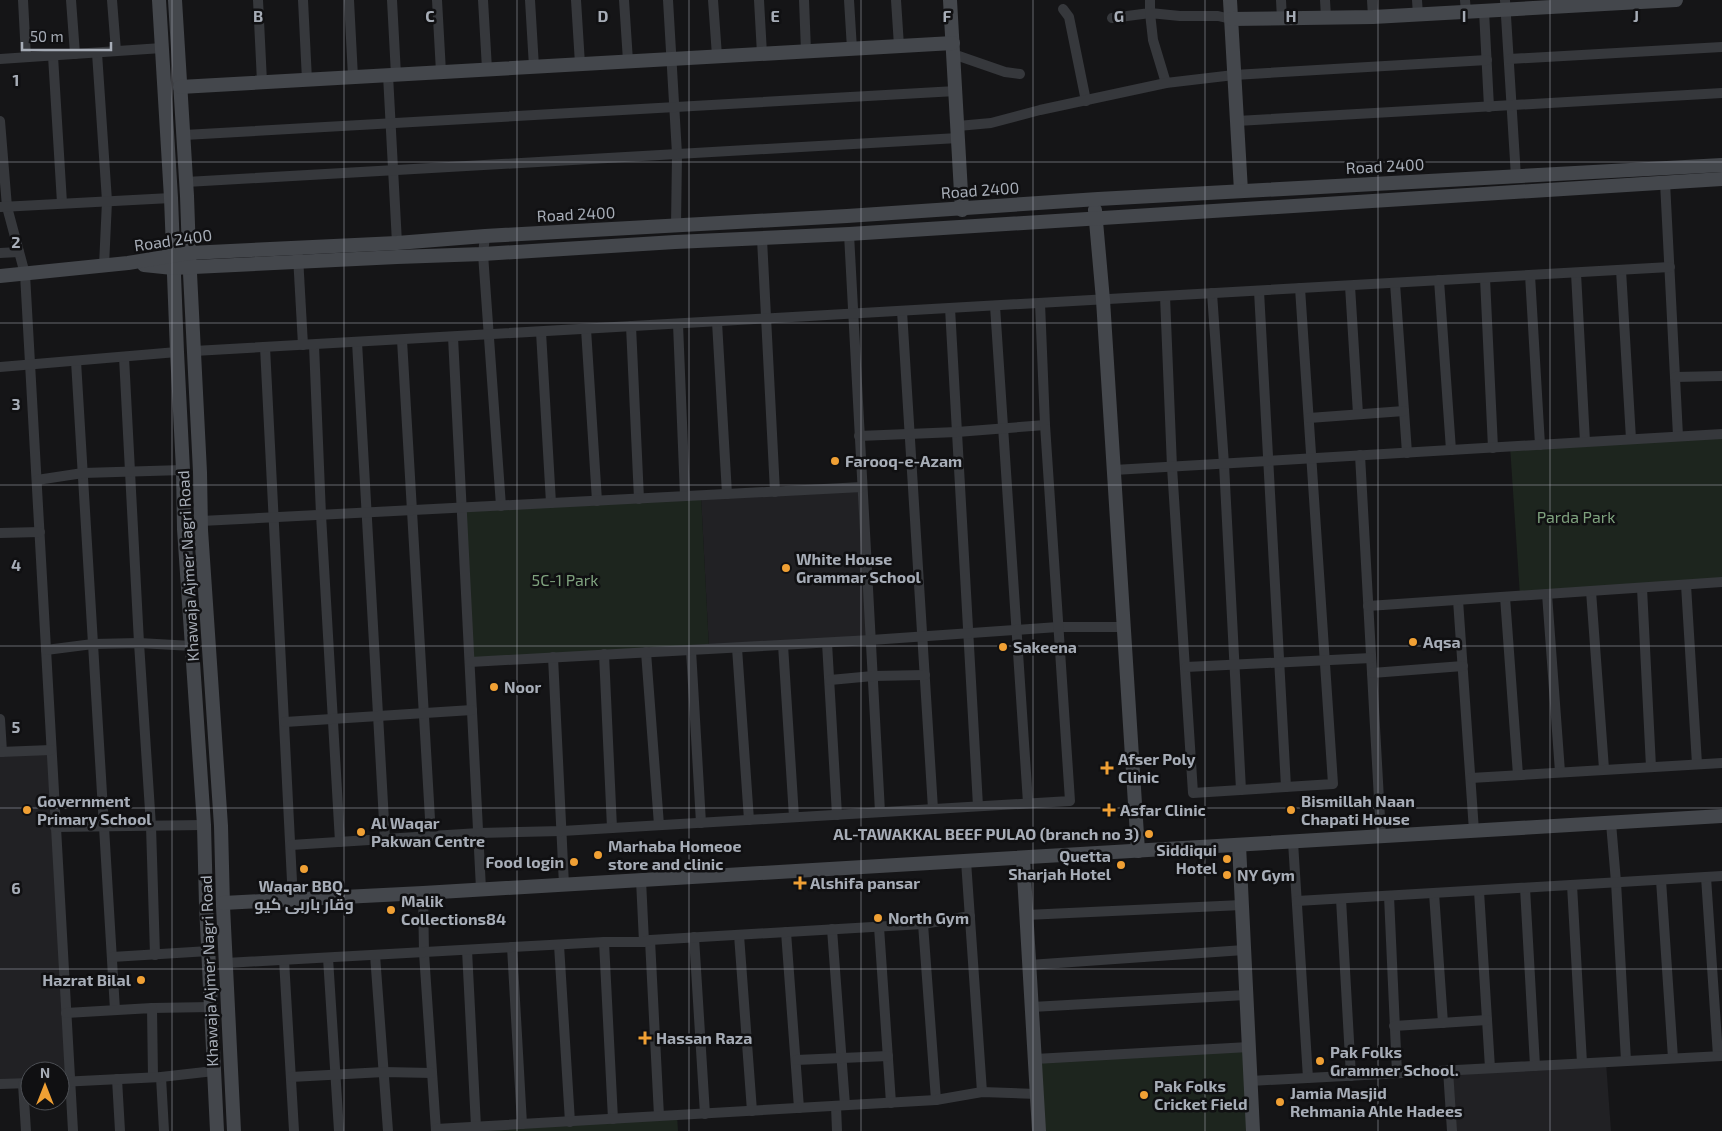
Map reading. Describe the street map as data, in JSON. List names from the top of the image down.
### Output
{
  "streets": {
    "street": ["Road 2400", "Khawaja Ajmer Nagri Road"]
  },
  "crossings": [
    ["Road 2400", "Khawaja Ajmer Nagri Road"]
  ],
  "parks": ["Parda Park", "5C-1 Park"],
  "places": {
    "other": [
      "Farooq-e-Azam",
      "White House Grammar School",
      "Aqsa",
      "Sakeena",
      "Noor",
      "Government Primary School",
      "Bismillah Naan Chapati House",
      "Al Waqar Pakwan Centre",
      "AL-TAWAKKAL BEEF PULAO (branch no 3)",
      "Marhaba Homeoe store and clinic",
      "Siddiqui Hotel",
      "Food login",
      "Quetta Sharjah Hotel",
      "Waqar BBQ۔ وقار باربی کیو",
      "NY Gym",
      "Malik Collections84",
      "North Gym",
      "Hazrat Bilal",
      "Pak Folks Grammer School.",
      "Pak Folks Cricket Field",
      "Jamia Masjid Rehmania Ahle Hadees"
    ],
    "health": [
      "Afser Poly Clinic",
      "Asfar Clinic",
      "Alshifa pansar",
      "Hassan Raza"
    ]
  },
  "scale_bar": "50 m",
  "north": "top",
  "grid": {
    "columns": [
      "B",
      "C",
      "D",
      "E",
      "F",
      "G",
      "H",
      "I",
      "J"
    ],
    "rows": [
      "1",
      "2",
      "3",
      "4",
      "5",
      "6"
    ]
  }
}
